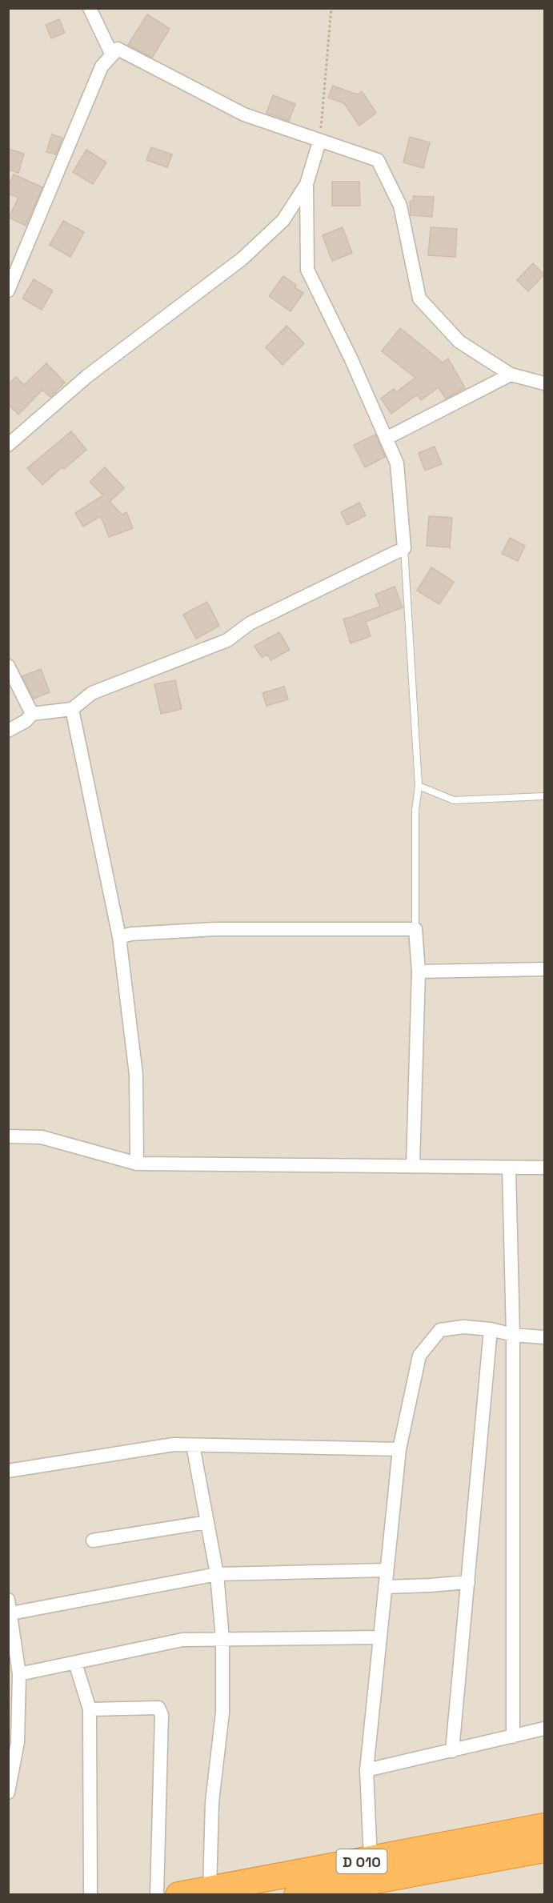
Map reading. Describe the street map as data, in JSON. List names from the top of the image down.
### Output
{
  "streets": {
    "highway": ["D 010"]
  }
}
